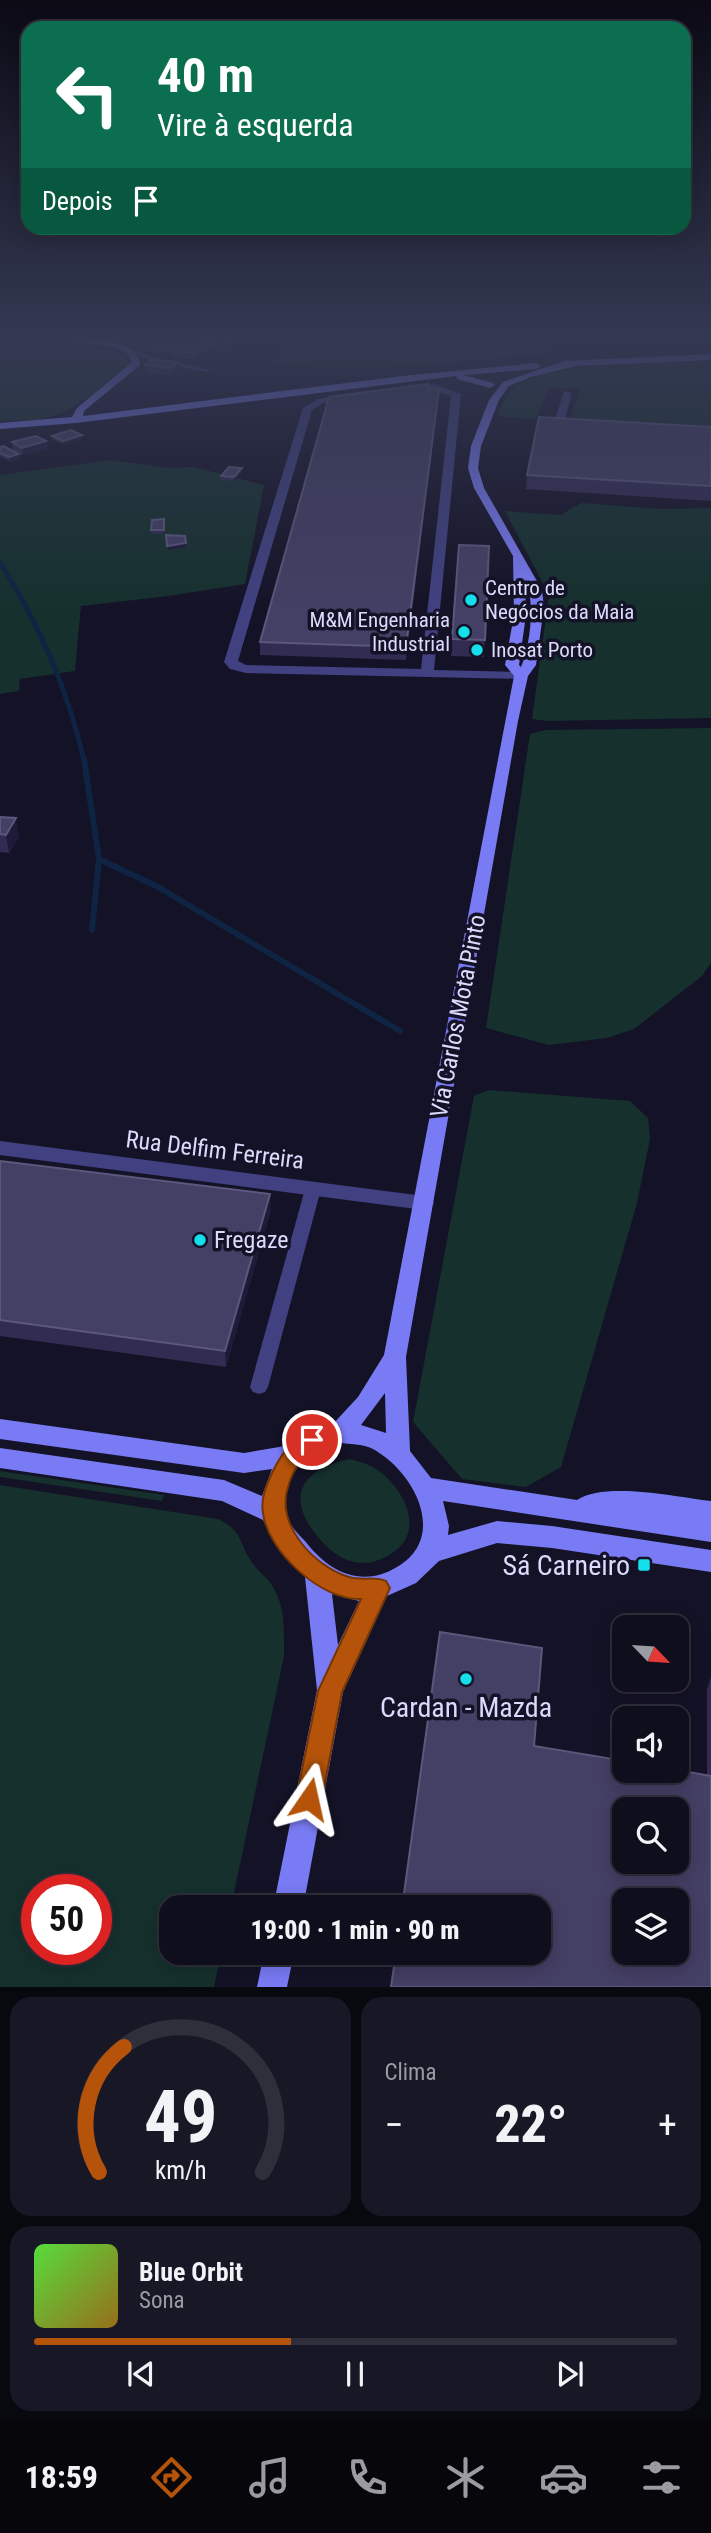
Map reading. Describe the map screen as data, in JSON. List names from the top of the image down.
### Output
{
  "streets": {
    "main road": ["Via Carlos Mota Pinto"],
    "street": ["Rua Delfim Ferreira"]
  },
  "crossings": [
    ["Via Carlos Mota Pinto", "Rua Delfim Ferreira"]
  ],
  "places": {
    "other": [
      "Centro de Negócios da Maia",
      "M&M Engenharia Industrial",
      "Inosat Porto",
      "Fregaze",
      "Cardan - Mazda"
    ],
    "transit": ["Sá Carneiro"]
  },
  "north": "bottom right",
  "page": {
    "turn": ["40 m", "Vire à esquerda"],
    "then": "Depois",
    "limit": "50",
    "trip": "19:00 · 1 min · 90 m",
    "tile": "Clima",
    "heat": ["−", "22°", "+"],
    "song": ["Blue Orbit", "Sona"],
    "tabs": "18:59",
    "gauge": ["49", "km/h"]
  }
}
